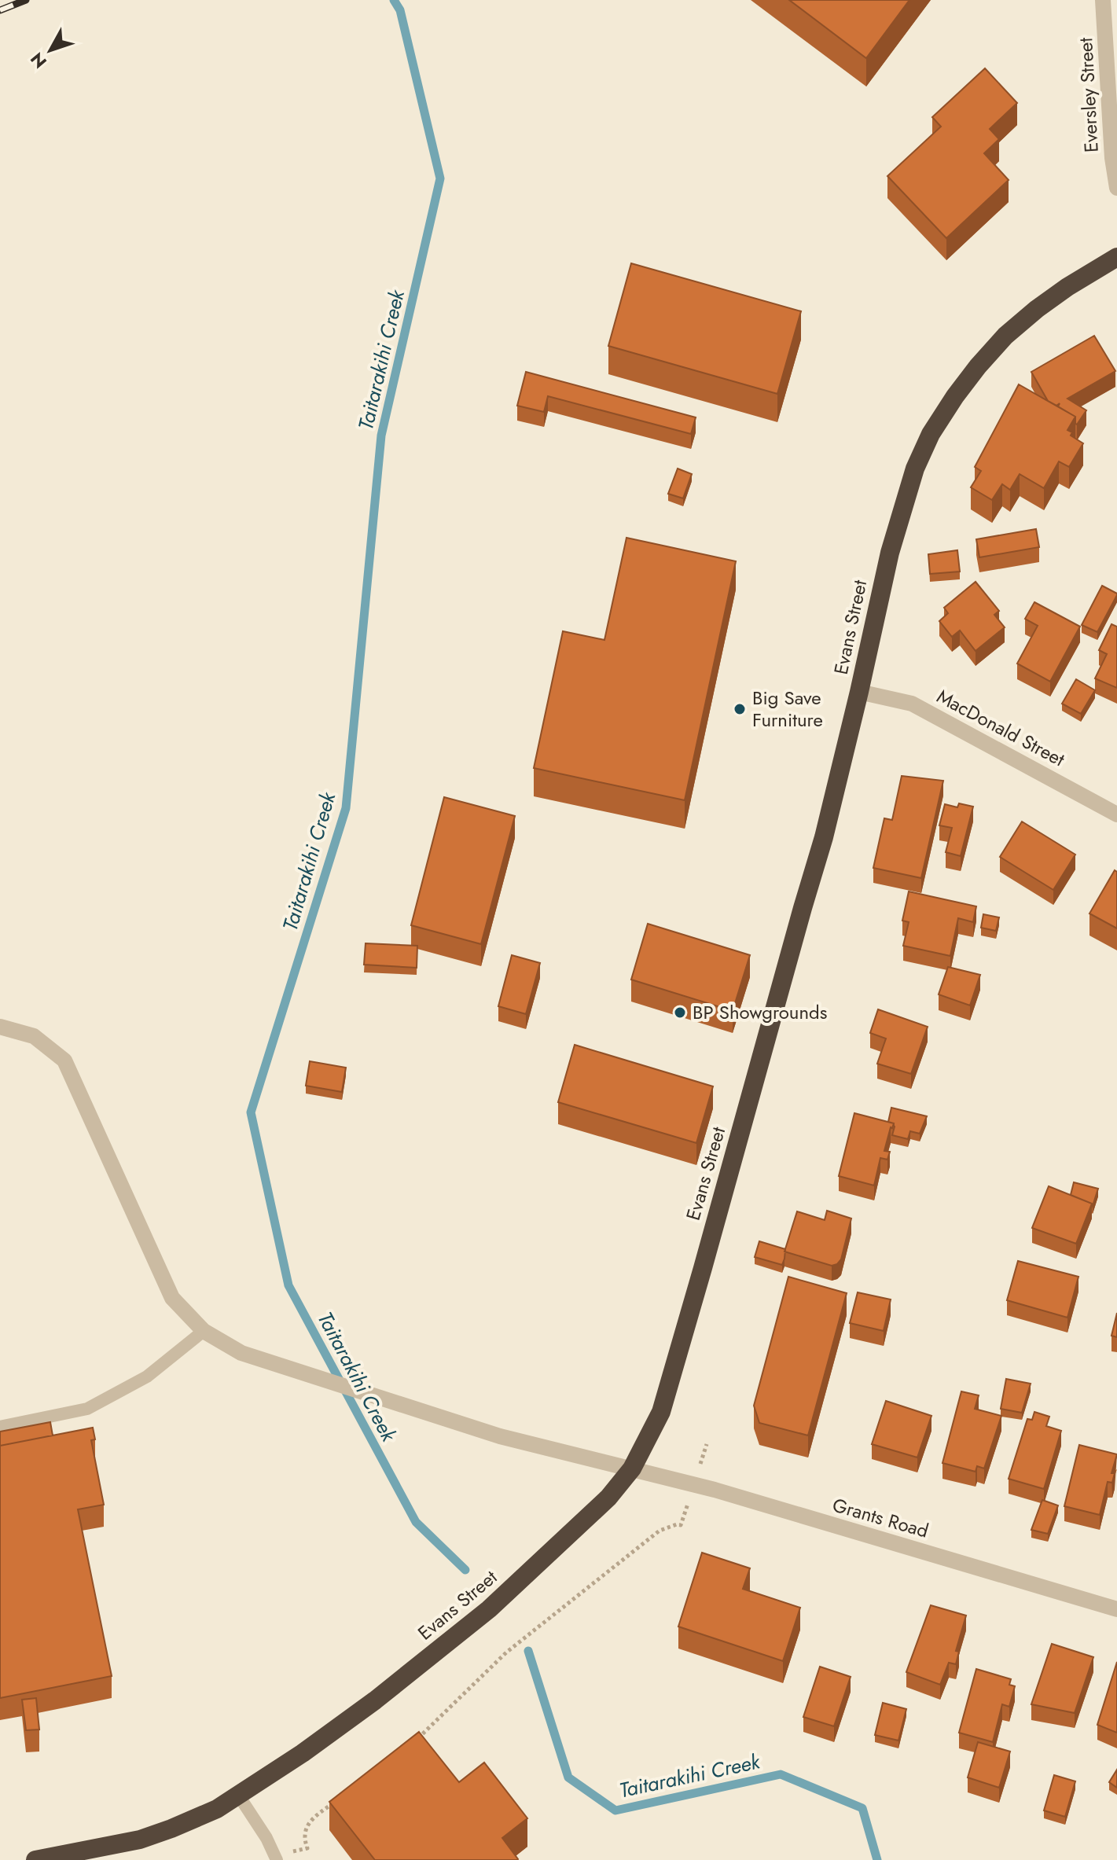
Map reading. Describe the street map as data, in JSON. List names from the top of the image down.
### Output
{
  "streets": {
    "highway": ["Evans Street"],
    "street": ["Eversley Street", "MacDonald Street", "Grants Road"]
  },
  "crossings": [
    ["Evans Street", "MacDonald Street"],
    ["Evans Street", "Grants Road"]
  ],
  "water": ["Taitarakihi Creek"],
  "places": ["Big Save Furniture", "BP Showgrounds"],
  "north": "bottom left"
}
